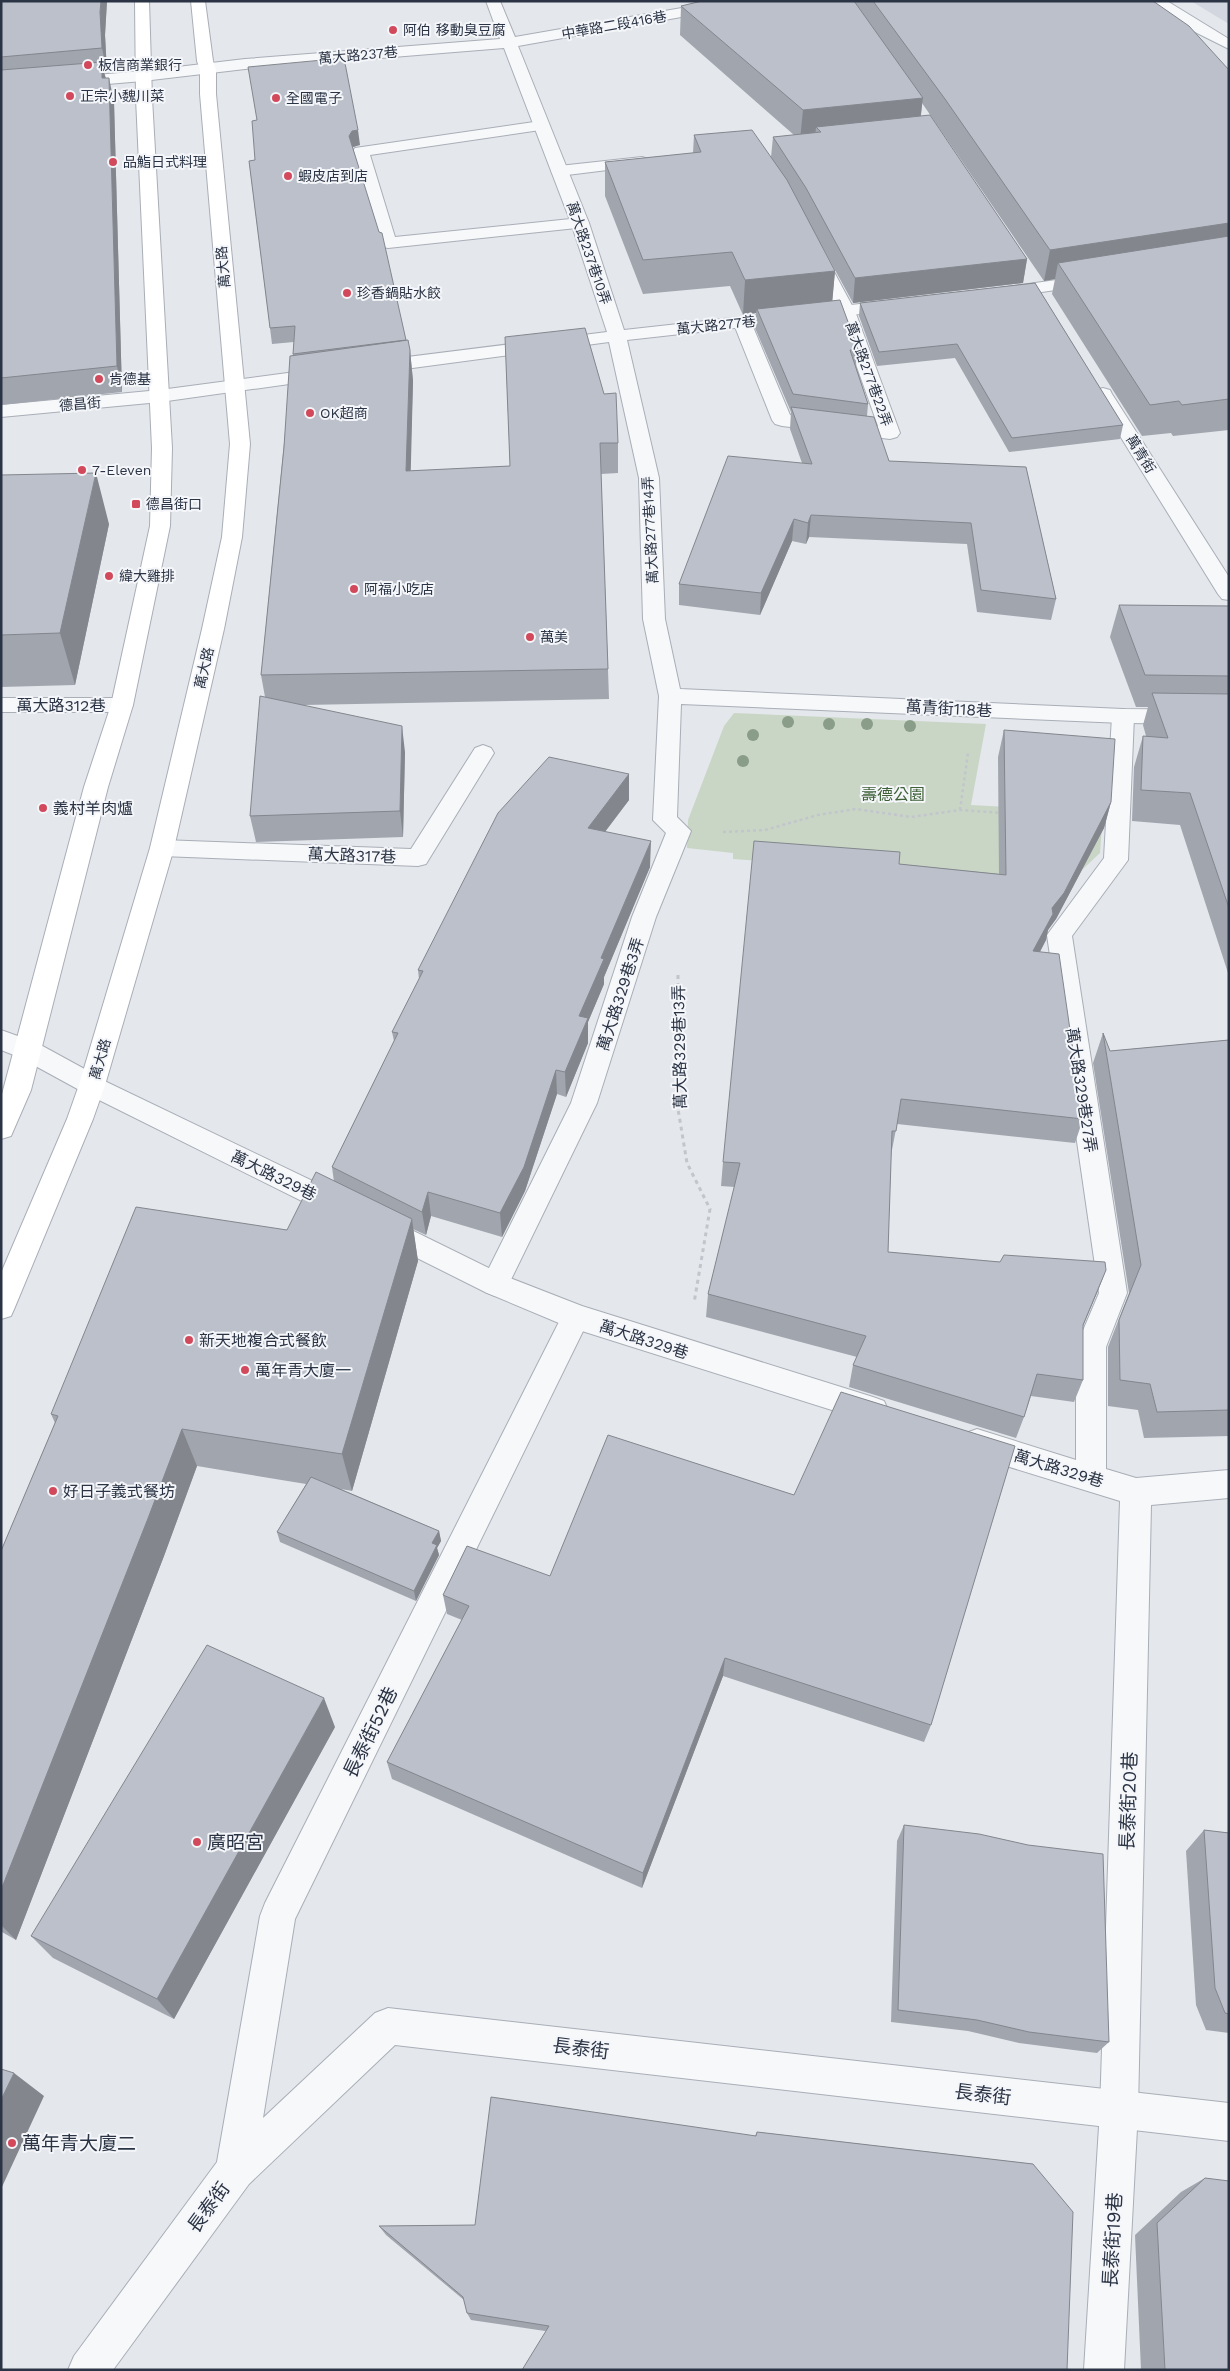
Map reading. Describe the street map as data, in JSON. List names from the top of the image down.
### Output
{
  "streets": {
    "main road": ["萬大路"],
    "street": [
      "中華路二段416巷",
      "萬大路237巷",
      "萬大路237巷10弄",
      "萬大路277巷",
      "萬大路277巷22弄",
      "德昌街",
      "萬青街",
      "萬大路277巷14弄",
      "萬大路312巷",
      "萬青街118巷",
      "萬大路317巷",
      "萬大路329巷3弄",
      "萬大路329巷27弄",
      "萬大路329巷",
      "長泰街52巷",
      "長泰街20巷",
      "長泰街",
      "長泰街19巷"
    ],
    "path": ["萬大路329巷13弄"]
  },
  "crossings": [
    ["中華路二段416巷", "萬大路237巷"],
    ["中華路二段416巷", "萬大路237巷10弄"],
    ["萬大路237巷", "萬大路237巷10弄"],
    ["萬大路237巷", "萬大路"],
    ["萬大路237巷10弄", "萬大路277巷"],
    ["萬大路237巷10弄", "萬大路277巷14弄"],
    ["萬大路", "德昌街"],
    ["萬大路", "萬大路317巷"],
    ["萬大路", "萬大路329巷"],
    ["萬大路277巷", "萬大路277巷22弄"],
    ["萬大路277巷", "萬大路277巷14弄"],
    ["萬大路277巷14弄", "萬青街118巷"],
    ["萬青街118巷", "萬大路329巷27弄"],
    ["萬大路329巷3弄", "萬大路329巷"],
    ["萬大路329巷13弄", "萬大路329巷"],
    ["萬大路329巷27弄", "萬大路329巷"],
    ["萬大路329巷", "長泰街52巷"],
    ["萬大路329巷", "長泰街20巷"],
    ["長泰街52巷", "長泰街"],
    ["長泰街20巷", "長泰街"],
    ["長泰街20巷", "長泰街19巷"],
    ["長泰街", "長泰街19巷"]
  ],
  "parks": ["壽德公園"],
  "places": {
    "other": [
      "阿伯 移動臭豆腐",
      "板信商業銀行",
      "正宗小魏川菜",
      "全國電子",
      "品鮨日式料理",
      "蝦皮店到店",
      "珍香鍋貼水餃",
      "肯德基",
      "OK超商",
      "7-Eleven",
      "緯大雞排",
      "阿福小吃店",
      "萬美",
      "義村羊肉爐",
      "新天地複合式餐飲",
      "萬年青大廈一",
      "好日子義式餐坊",
      "廣昭宮",
      "萬年青大廈二"
    ],
    "transit": ["德昌街口"]
  }
}
